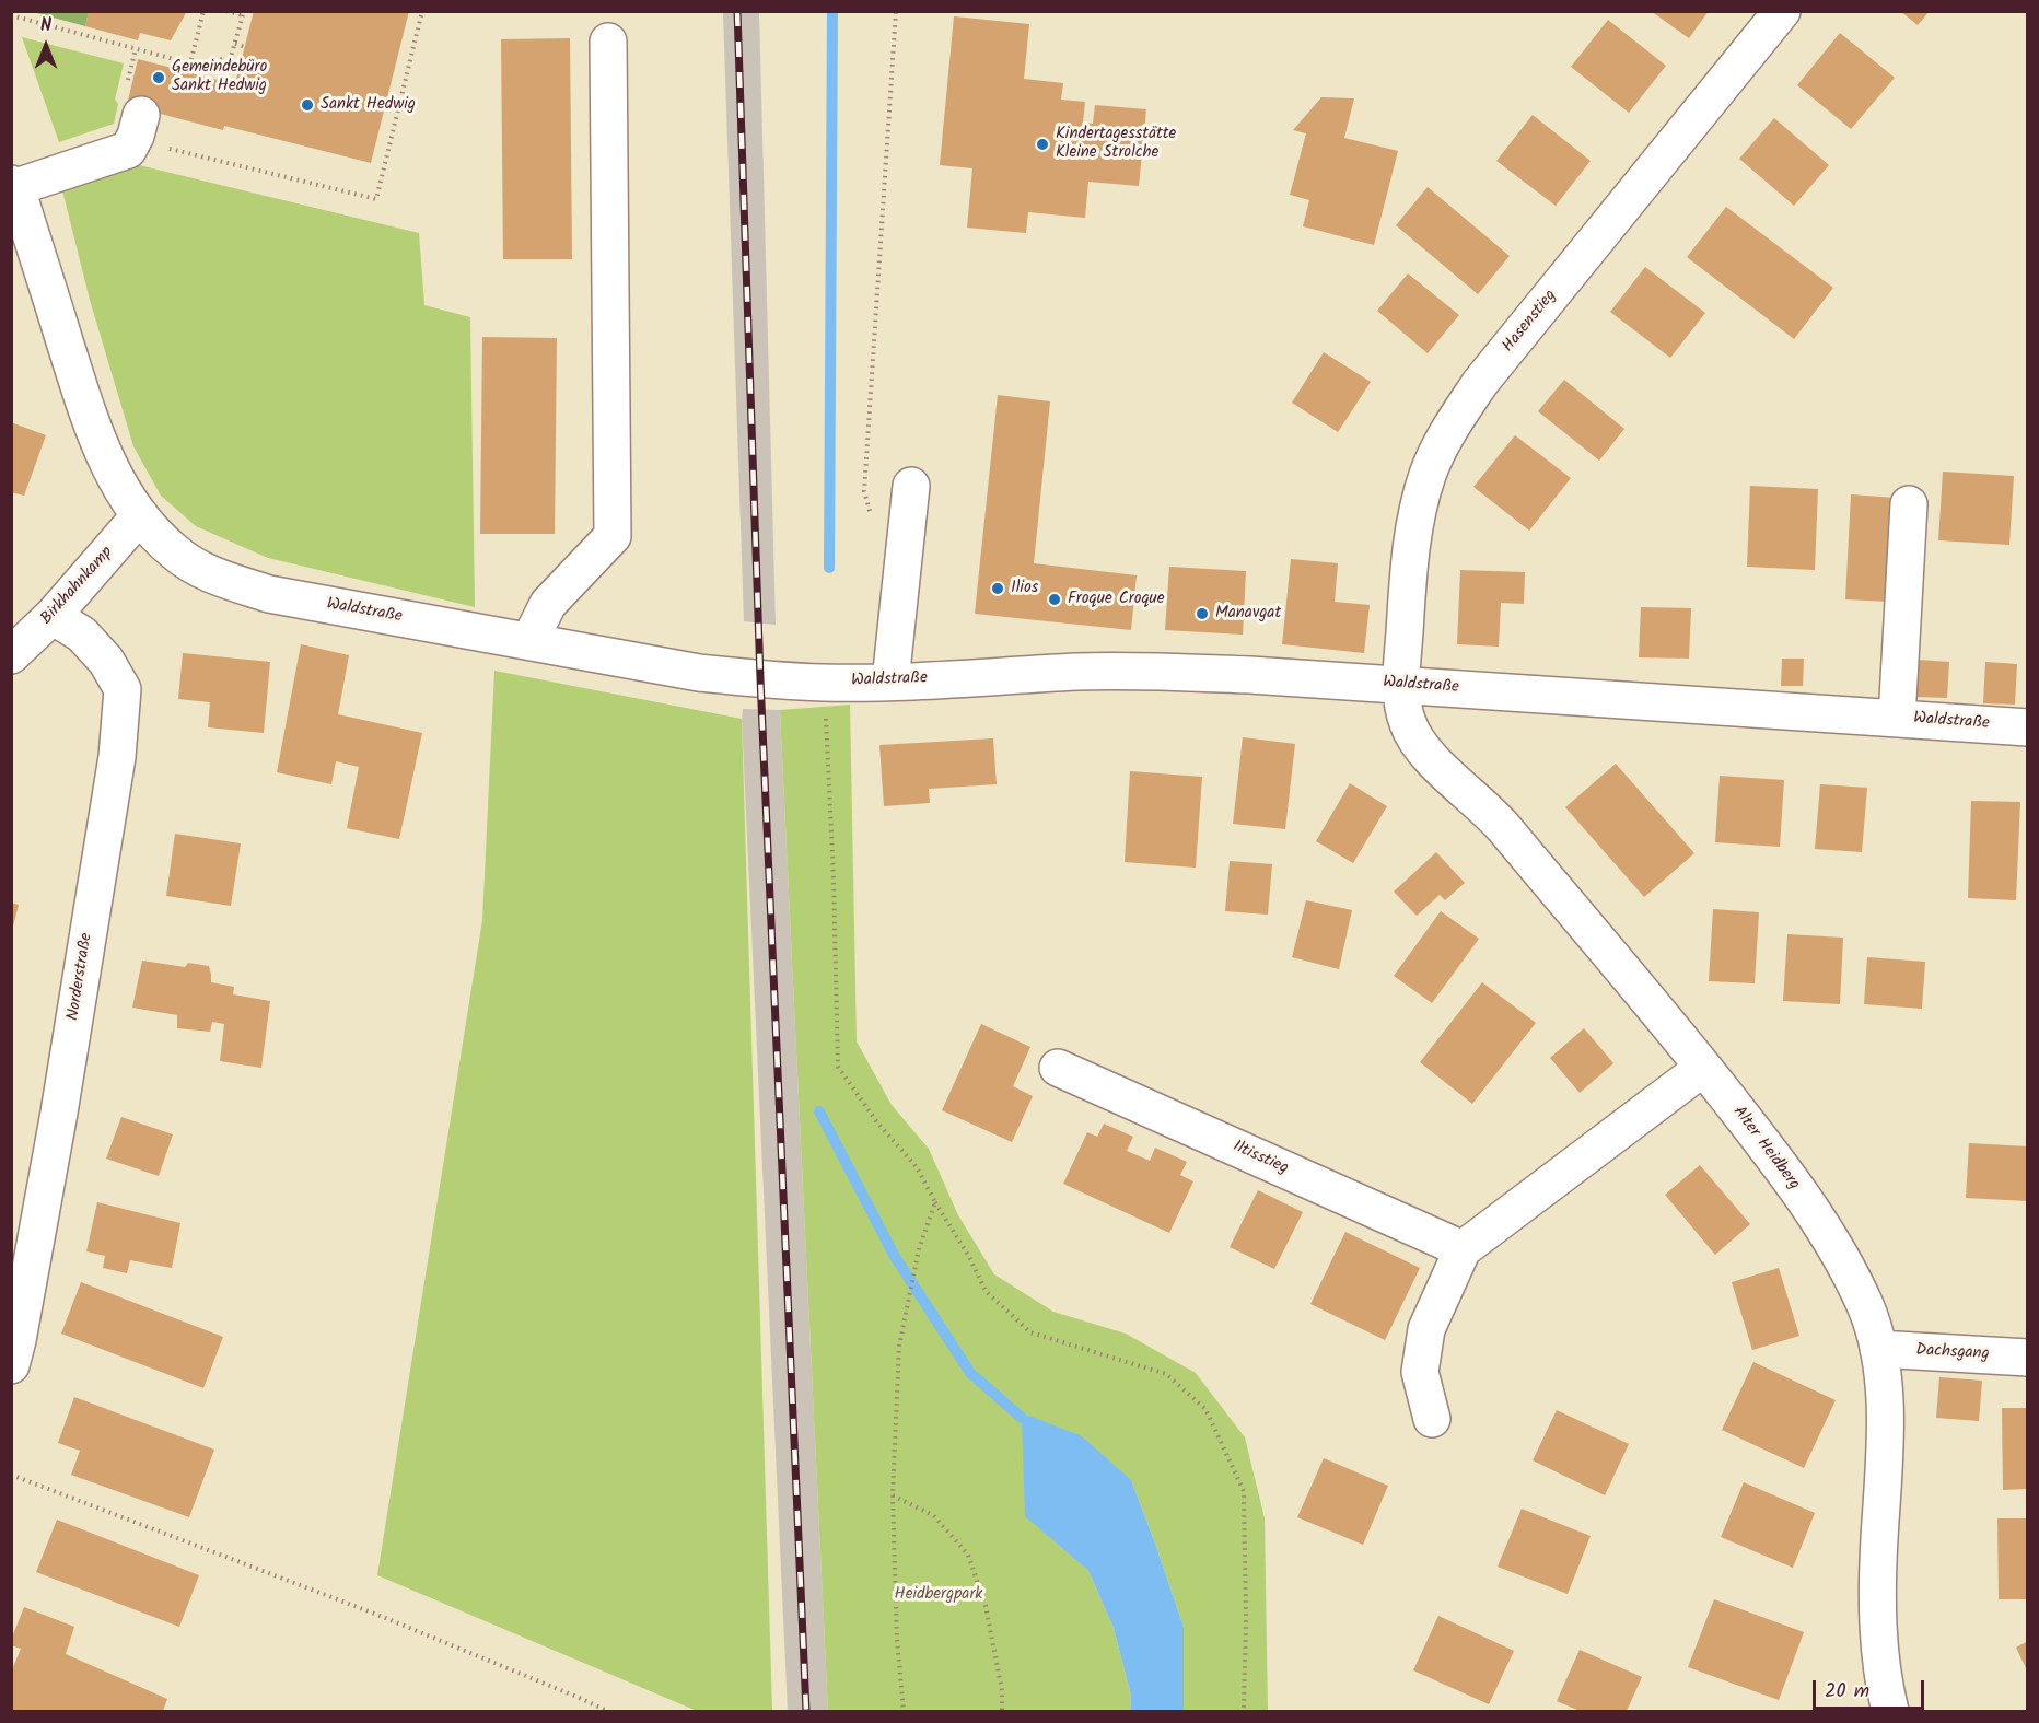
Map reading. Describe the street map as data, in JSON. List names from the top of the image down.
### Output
{
  "streets": {
    "street": [
      "Hasenstieg",
      "Birkhahnkamp",
      "Waldstraße",
      "Norderstraße",
      "Alter Heidberg",
      "Iltisstieg",
      "Dachsgang"
    ]
  },
  "crossings": [
    ["Hasenstieg", "Waldstraße"],
    ["Hasenstieg", "Alter Heidberg"],
    ["Birkhahnkamp", "Waldstraße"],
    ["Birkhahnkamp", "Norderstraße"],
    ["Waldstraße", "Alter Heidberg"],
    ["Alter Heidberg", "Dachsgang"]
  ],
  "parks": ["Heidbergpark"],
  "places": [
    "Gemeindebüro Sankt Hedwig",
    "Sankt Hedwig",
    "Kindertagesstätte Kleine Strolche",
    "Ilios",
    "Froque Croque",
    "Manavgat"
  ],
  "scale_bar": "20 m",
  "north": "top"
}
